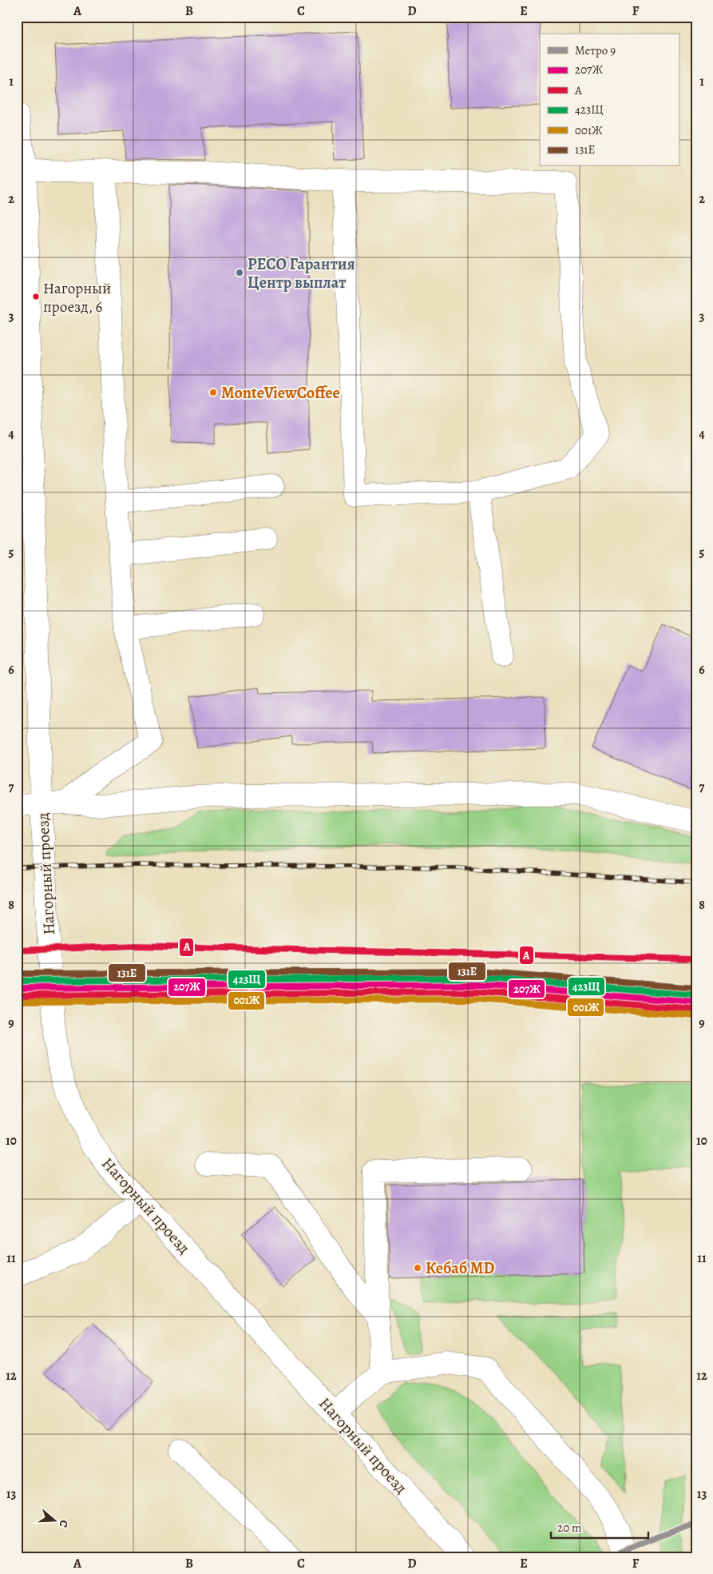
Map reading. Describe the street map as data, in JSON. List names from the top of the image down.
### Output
{
  "streets": {
    "street": ["Нагорный проезд"]
  },
  "places": [
    "РЕСО Гарантия Центр выплат",
    "Нагорный проезд, 6",
    "MonteViewCoffee",
    "Кебаб MD"
  ],
  "lines": [
    "transit line A",
    "transit line 131Е",
    "transit line 423Щ",
    "transit line 207Ж",
    "transit line 001Ж",
    "metro line 9"
  ],
  "legend": [
    "Метро 9",
    "207Ж",
    "A",
    "423Щ",
    "001Ж",
    "131Е"
  ],
  "scale_bar": "20 m",
  "north": "right",
  "grid": {
    "columns": [
      "A",
      "B",
      "C",
      "D",
      "E",
      "F"
    ],
    "rows": [
      "1",
      "2",
      "3",
      "4",
      "5",
      "6",
      "7",
      "8",
      "9",
      "10",
      "11",
      "12",
      "13"
    ]
  }
}
